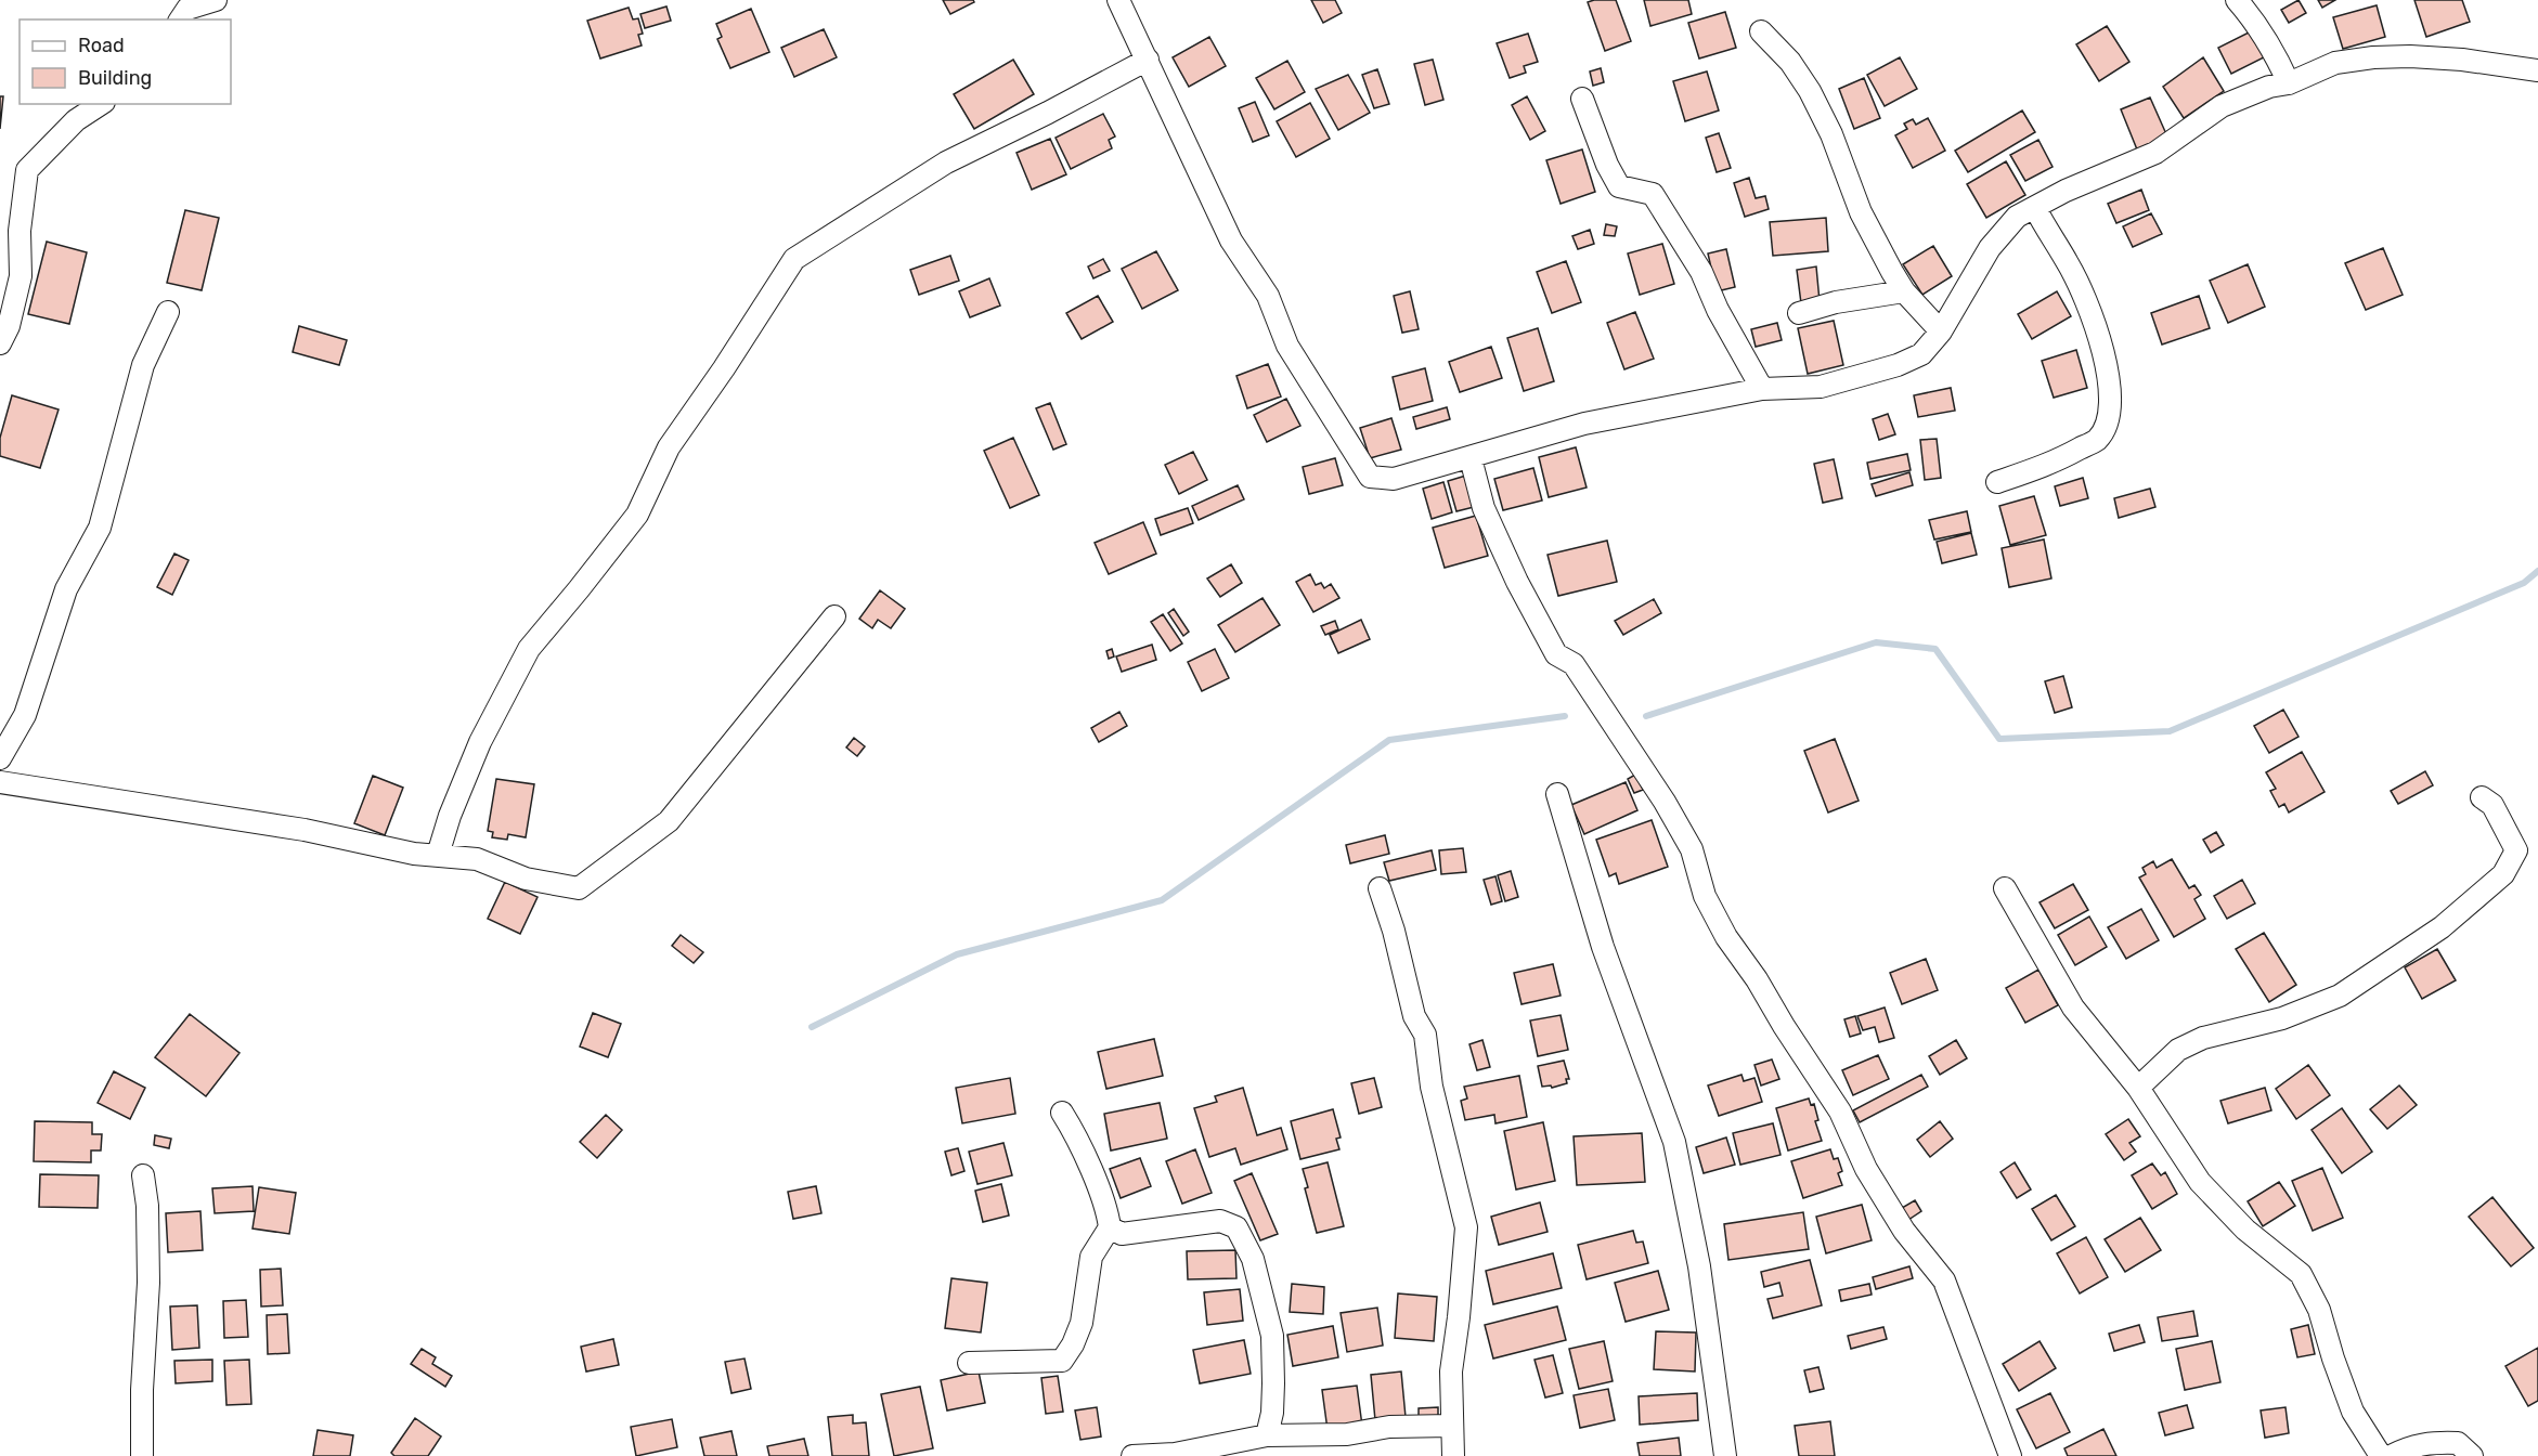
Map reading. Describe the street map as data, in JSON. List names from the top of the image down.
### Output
{
  "legend": ["Road", "Building"]
}
